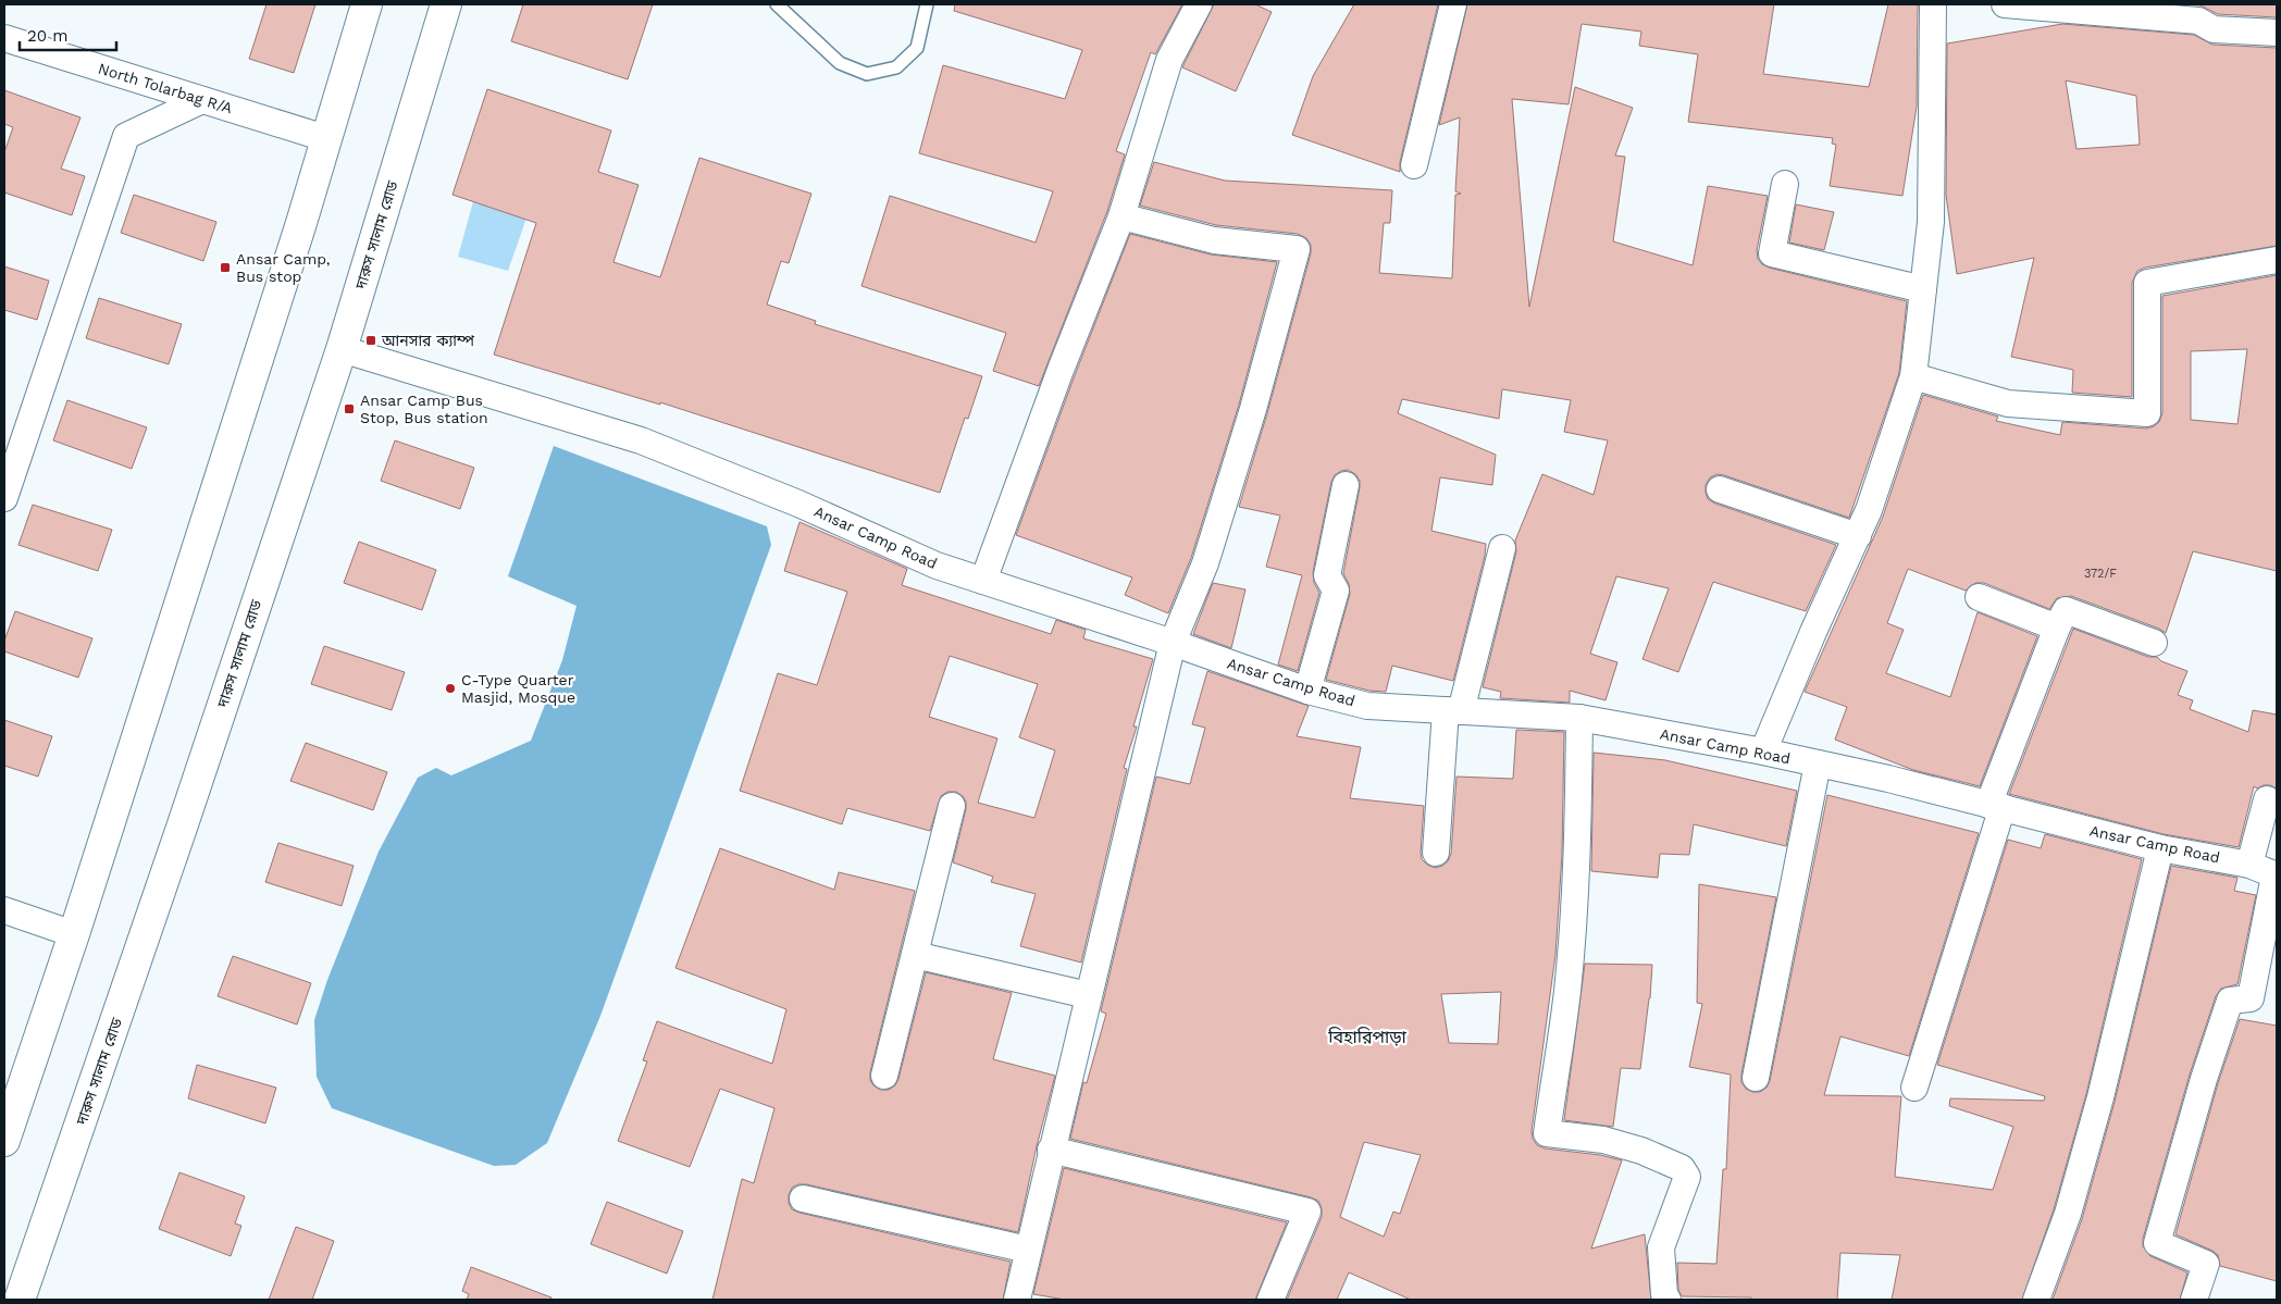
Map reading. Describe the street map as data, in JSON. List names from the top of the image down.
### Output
{
  "streets": {
    "main road": ["দারুস সালাম রোড"],
    "street": ["North Tolarbag R/A", "Ansar Camp Road"]
  },
  "crossings": [
    ["দারুস সালাম রোড", "Ansar Camp Road"]
  ],
  "districts": ["বিহারিপাড়া"],
  "places": {
    "transit": ["Ansar Camp, Bus stop", "আনসার ক্যাম্প", "Ansar Camp Bus Stop, Bus station"],
    "other": ["C-Type Quarter Masjid, Mosque"]
  },
  "house_numbers": ["372/F"],
  "scale_bar": "20 m"
}
